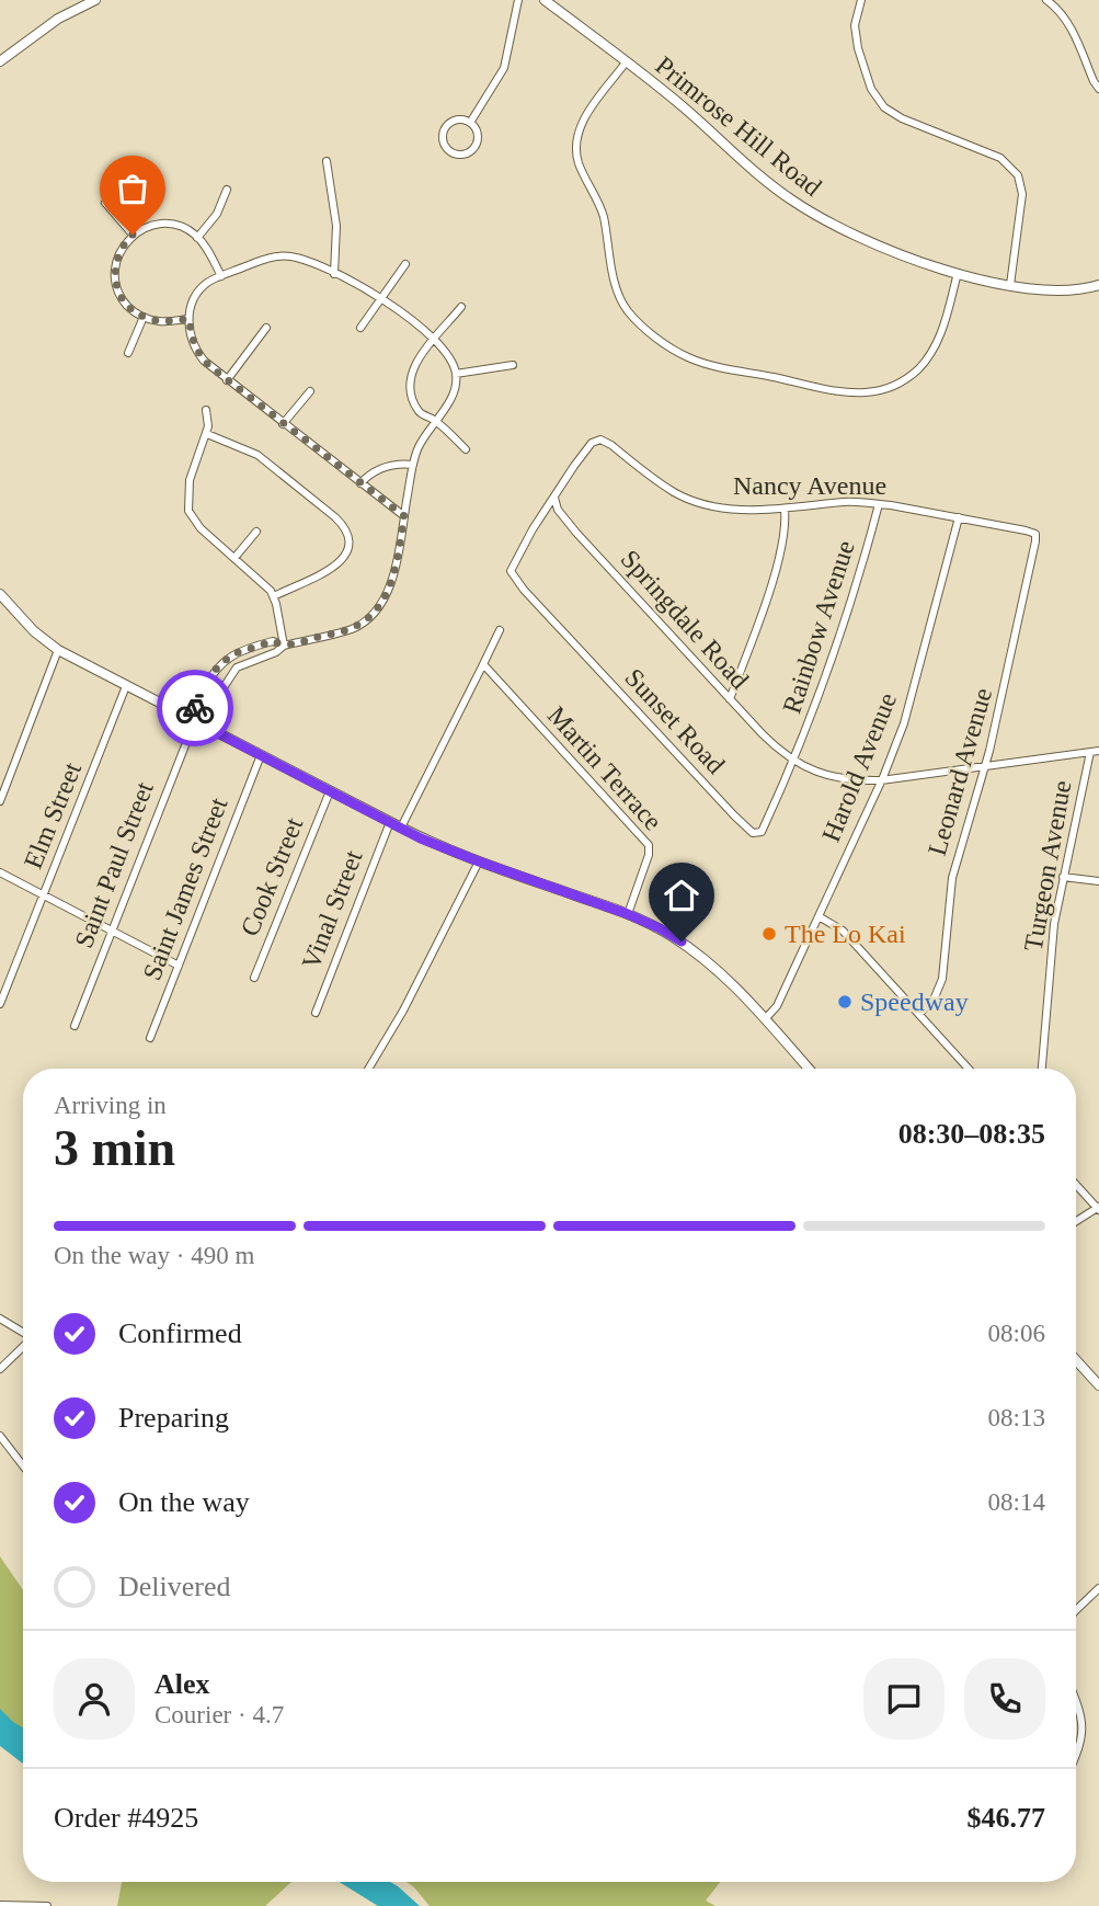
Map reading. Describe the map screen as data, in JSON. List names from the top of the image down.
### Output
{
  "streets": {
    "main road": ["Primrose Hill Road"],
    "street": [
      "Nancy Avenue",
      "Springdale Road",
      "Rainbow Avenue",
      "Sunset Road",
      "Harold Avenue",
      "Martin Terrace",
      "Leonard Avenue",
      "Elm Street",
      "Saint Paul Street",
      "Turgeon Avenue",
      "Cook Street",
      "Saint James Street",
      "Vinal Street"
    ]
  },
  "crossings": [
    ["Nancy Avenue", "Springdale Road"],
    ["Nancy Avenue", "Rainbow Avenue"],
    ["Nancy Avenue", "Sunset Road"],
    ["Nancy Avenue", "Harold Avenue"],
    ["Nancy Avenue", "Leonard Avenue"],
    ["Springdale Road", "Rainbow Avenue"],
    ["Springdale Road", "Sunset Road"],
    ["Springdale Road", "Harold Avenue"],
    ["Springdale Road", "Leonard Avenue"],
    ["Springdale Road", "Turgeon Avenue"],
    ["Rainbow Avenue", "Sunset Road"]
  ],
  "places": ["The Lo Kai", "Speedway"],
  "page": {
    "heading": ["3 min", "Arriving in", "08:30–08:35"],
    "panel": [
      "Alex",
      "Courier · 4.7",
      "Order #4925",
      "$46.77"
    ],
    "bar": "On the way · 490 m",
    "list": [
      ["Confirmed", "08:06"],
      ["Preparing", "08:13"],
      ["On the way", "08:14"],
      "Delivered"
    ]
  }
}
